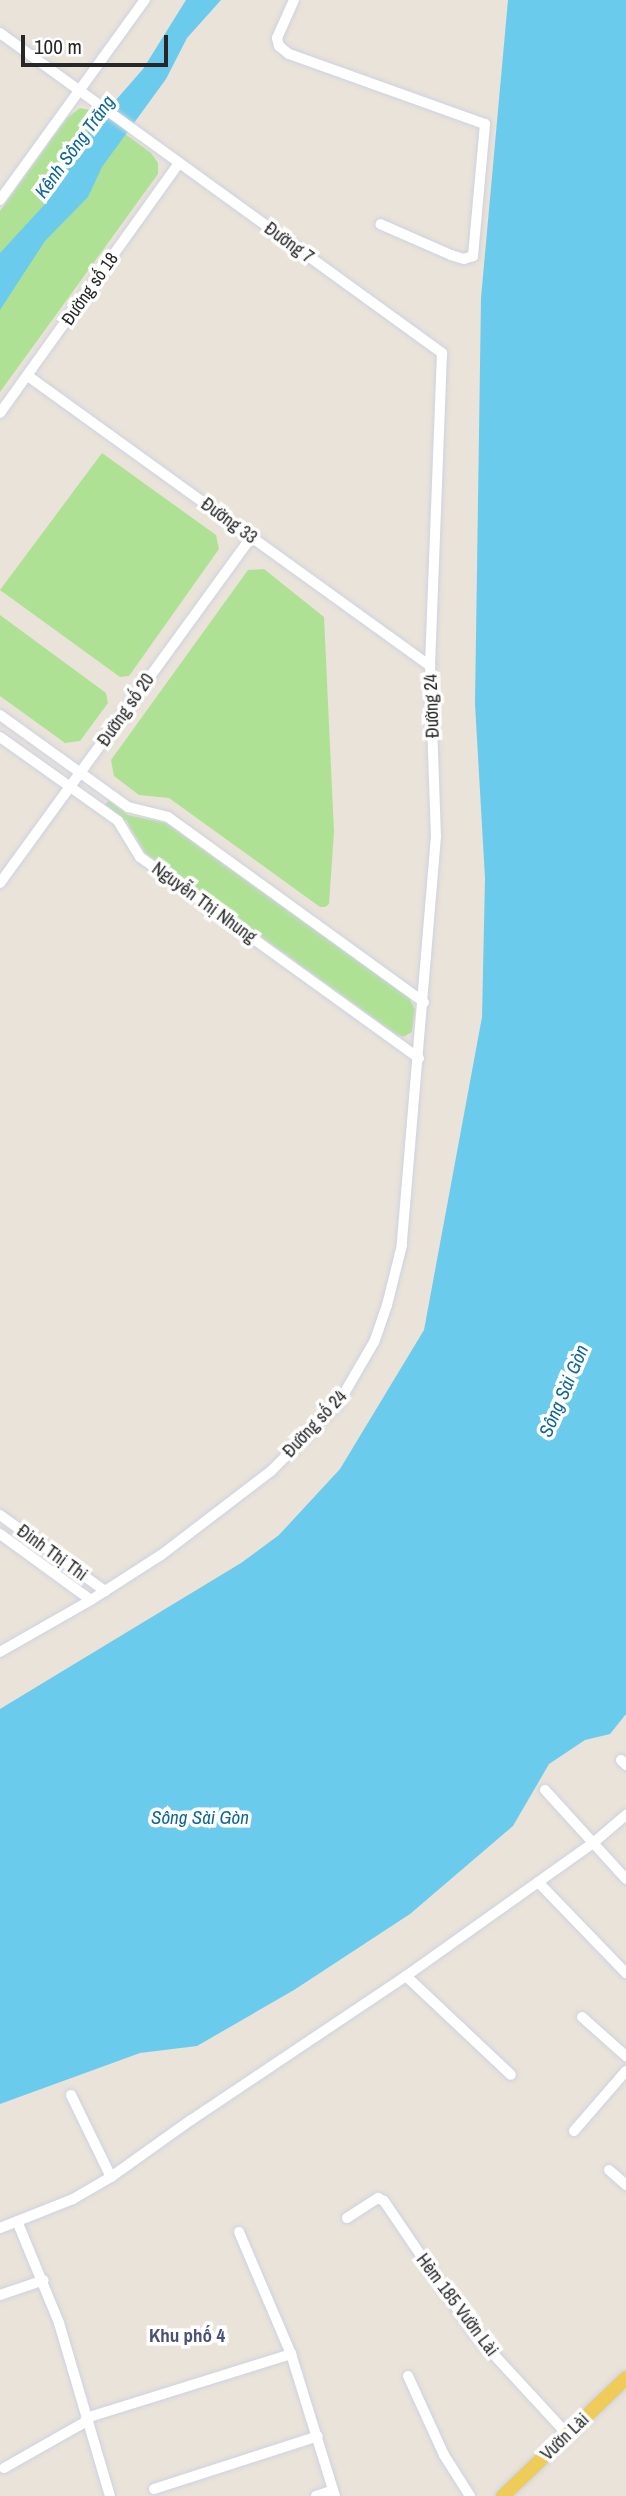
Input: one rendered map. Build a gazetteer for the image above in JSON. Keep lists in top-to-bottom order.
{
  "streets": {
    "main road": ["Vườn Lài"],
    "street": [
      "Đường 7",
      "Đường số 18",
      "Đường 33",
      "Đường 24",
      "Đường số 20",
      "Nguyễn Thị Nhung",
      "Đường số 24",
      "Đinh Thị Thi",
      "Hẻm 185 Vườn Lài"
    ]
  },
  "crossings": [
    ["Đường 7", "Đường số 18"],
    ["Đường 7", "Đường 24"],
    ["Đường số 18", "Đường 33"],
    ["Đường 33", "Đường 24"],
    ["Đường 33", "Đường số 20"],
    ["Đường 24", "Nguyễn Thị Nhung"],
    ["Đường 24", "Đường số 24"],
    ["Đường số 20", "Nguyễn Thị Nhung"],
    ["Nguyễn Thị Nhung", "Đường số 24"],
    ["Đường số 24", "Đinh Thị Thi"],
    ["Hẻm 185 Vườn Lài", "Vườn Lài"]
  ],
  "districts": ["Khu phố 4"],
  "water": ["Kênh Sông Trăng", "Sông Sài Gòn"],
  "scale_bar": "100 m"
}
